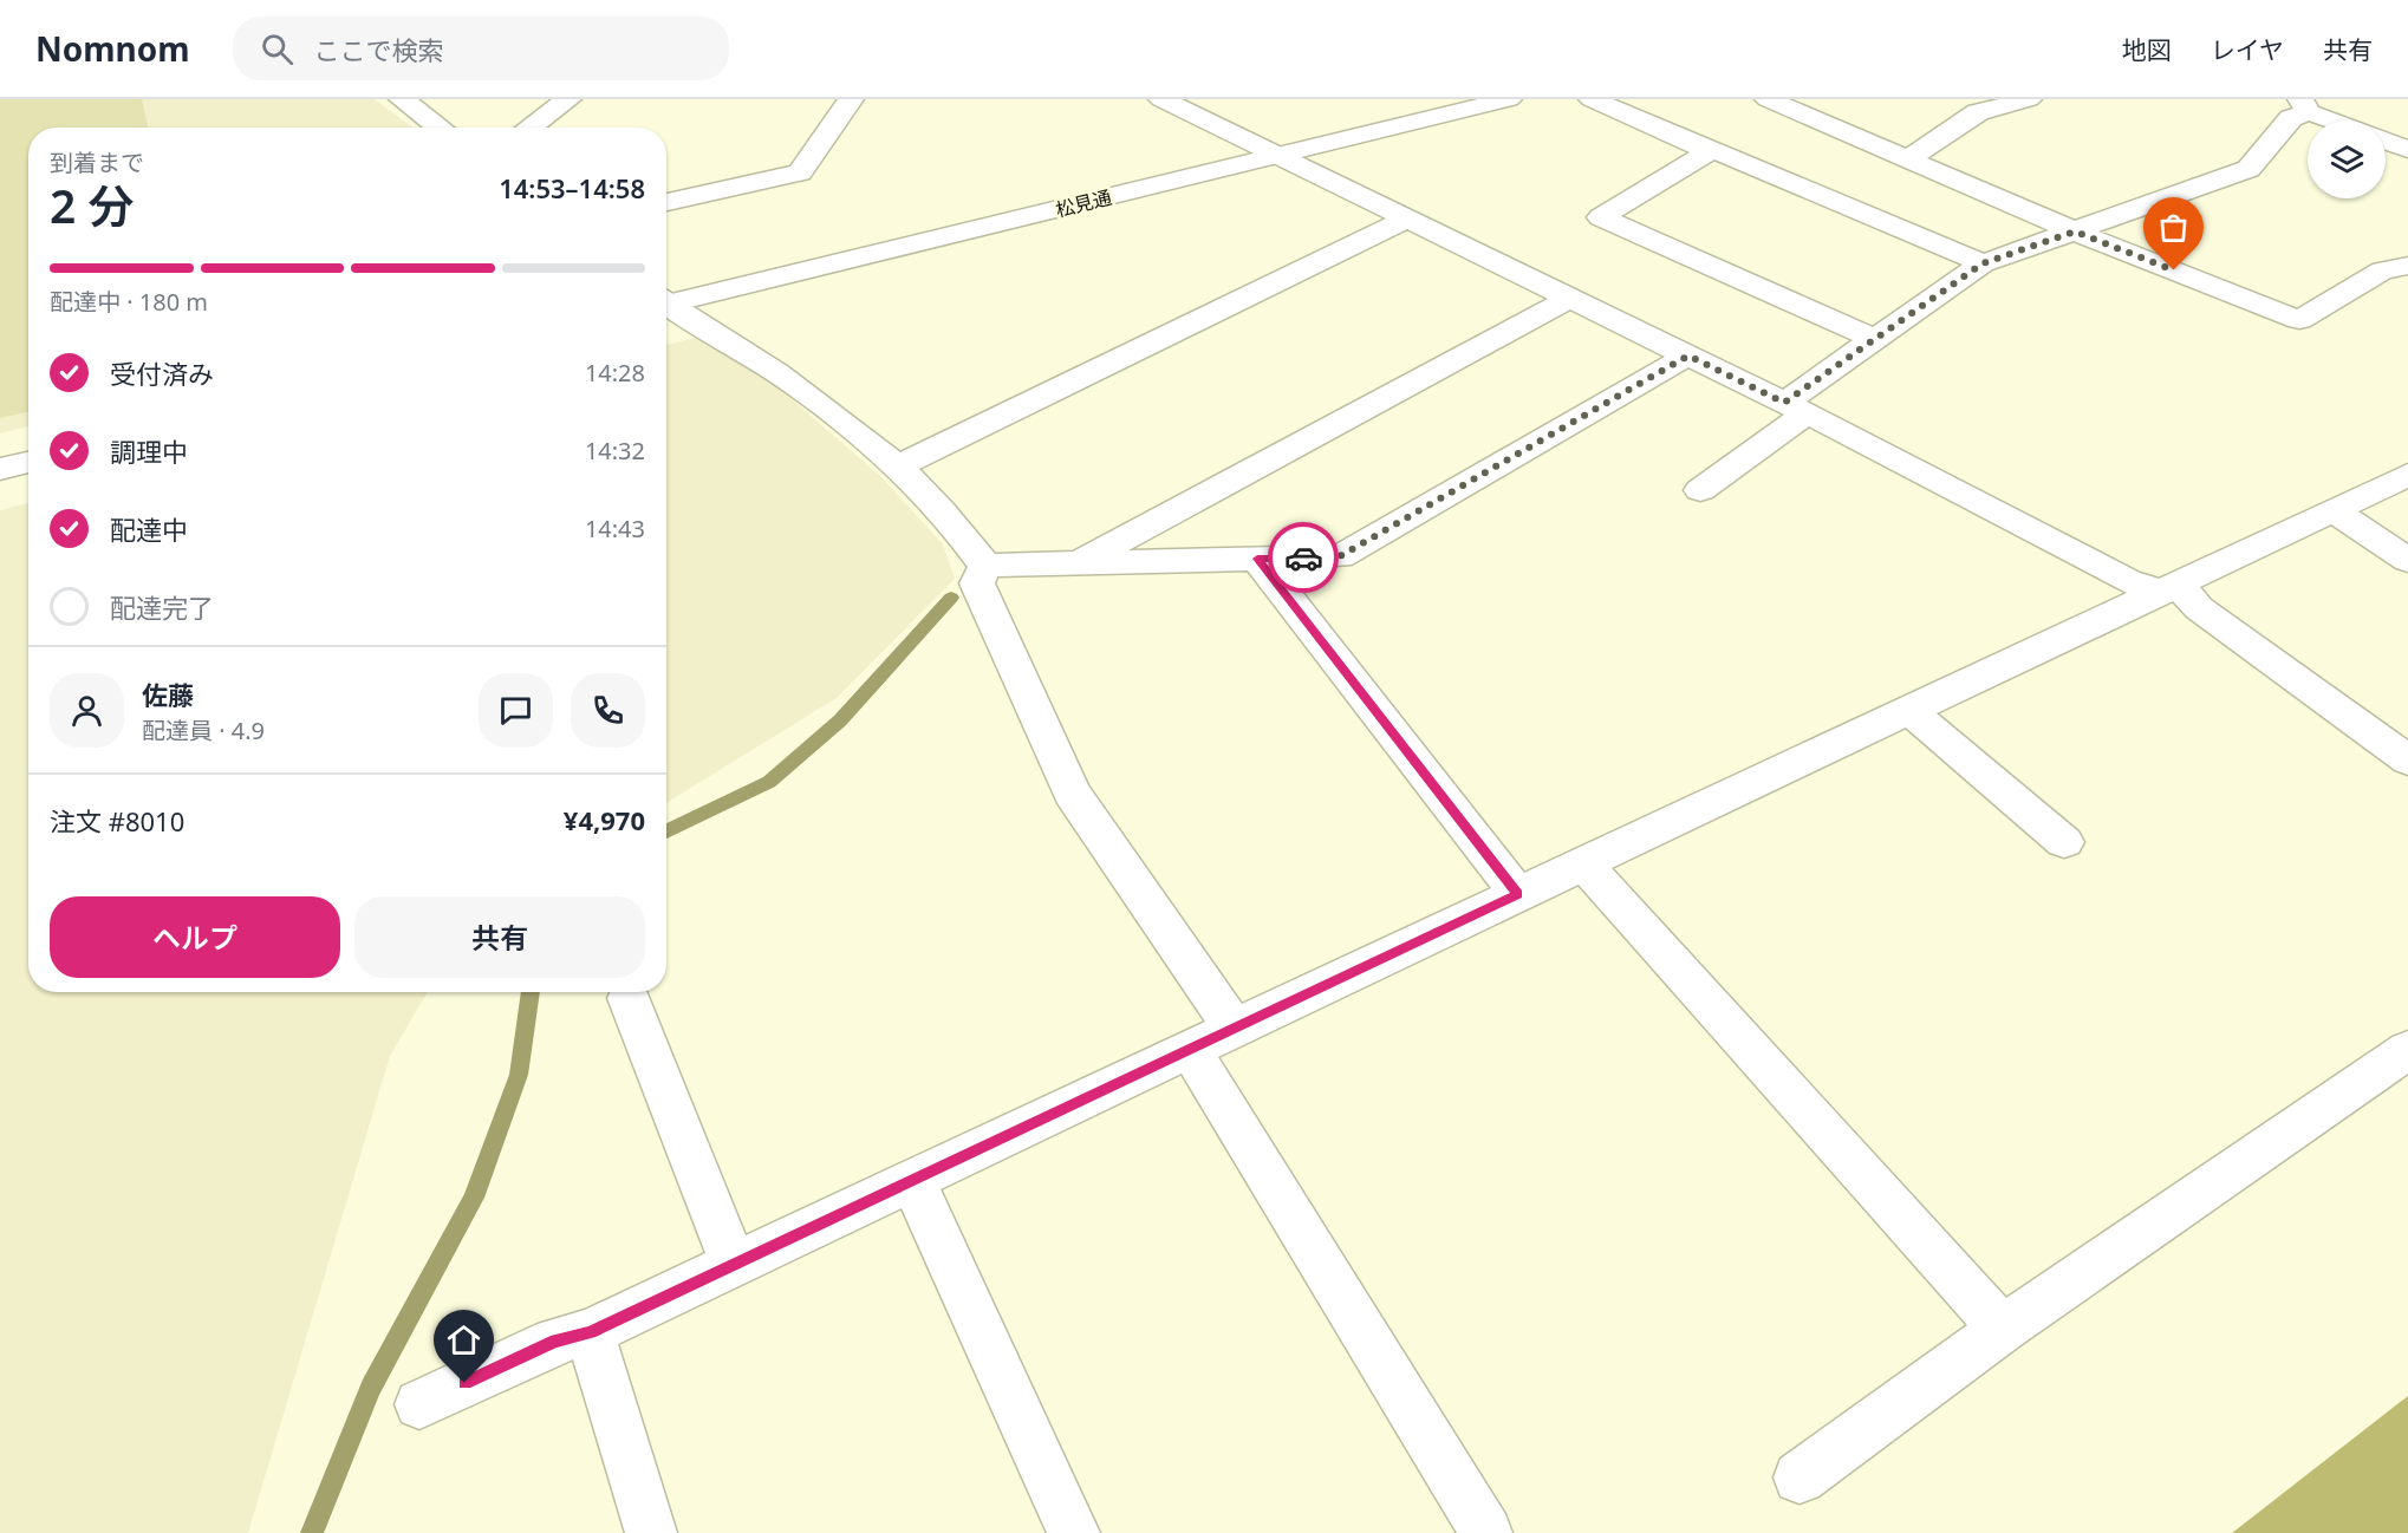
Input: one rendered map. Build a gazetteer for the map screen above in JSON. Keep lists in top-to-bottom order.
{
  "streets": {
    "street": ["松見通"]
  },
  "page": {
    "header": "Nomnom",
    "search": "ここで検索",
    "nav": ["地図", "レイヤ", "共有"],
    "heading": ["2 分", "到着まで", "14:53–14:58"],
    "panel": [
      "佐藤",
      "配達員 · 4.9",
      "注文 #8010",
      "¥4,970"
    ],
    "bar": "配達中 · 180 m",
    "list": [
      ["受付済み", "14:28"],
      ["調理中", "14:32"],
      ["配達中", "14:43"],
      "配達完了"
    ],
    "buttons": ["ヘルプ", "共有"]
  }
}
